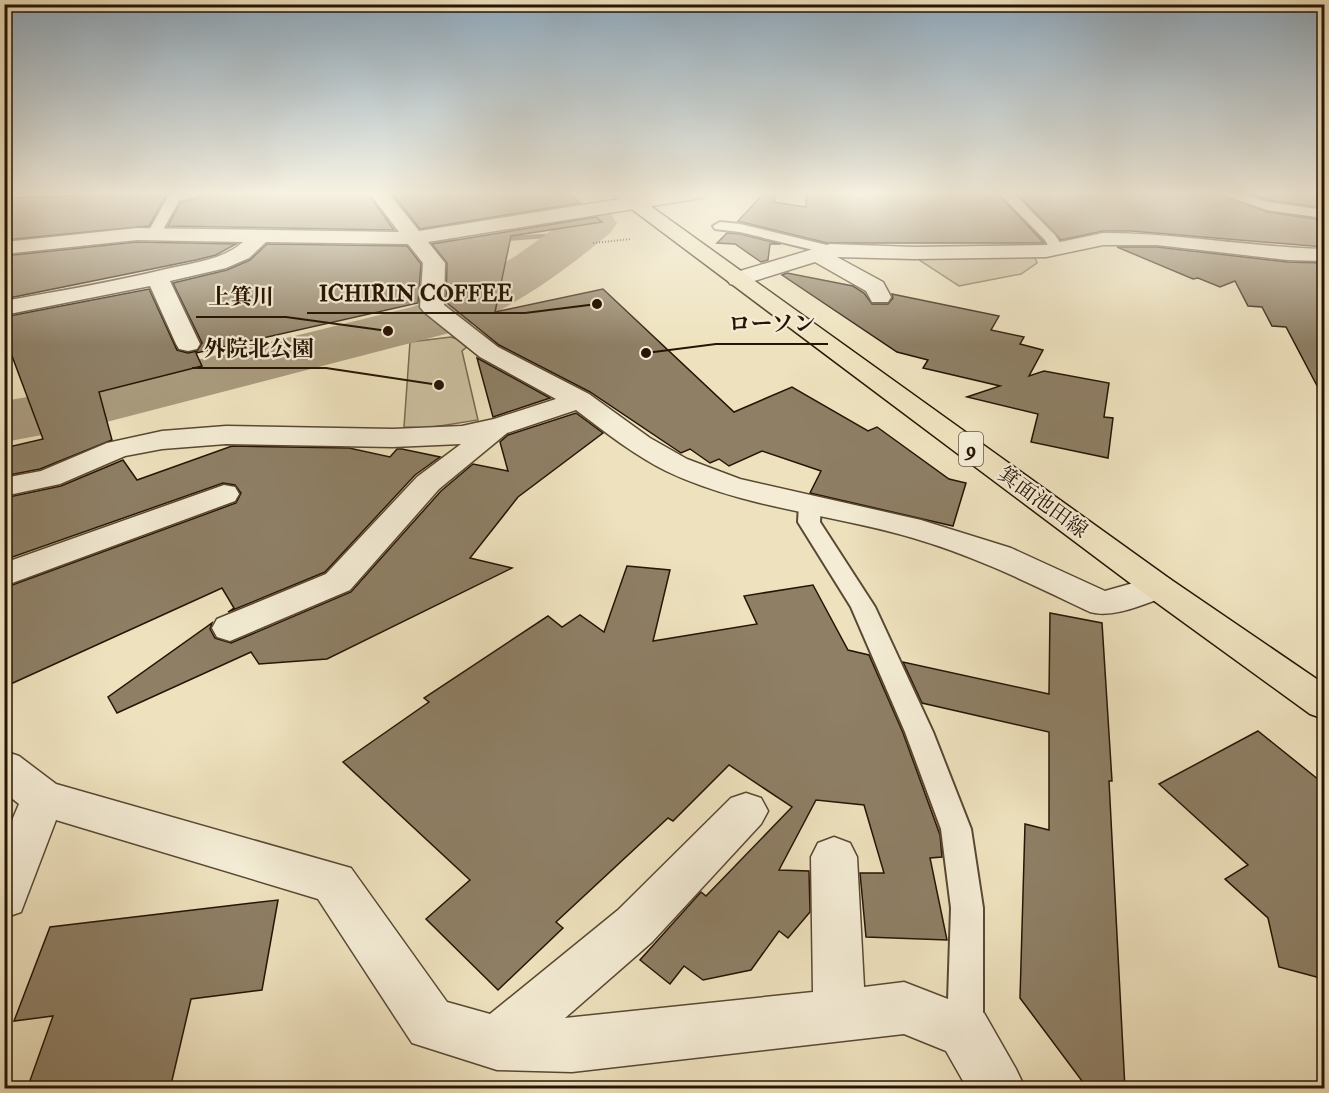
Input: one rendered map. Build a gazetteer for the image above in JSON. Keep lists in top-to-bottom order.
{
  "streets": {
    "main road": ["9", "箕面池田線"]
  },
  "places": [
    "ICHIRIN COFFEE",
    "上箕川",
    "ローソン",
    "外院北公園"
  ]
}
